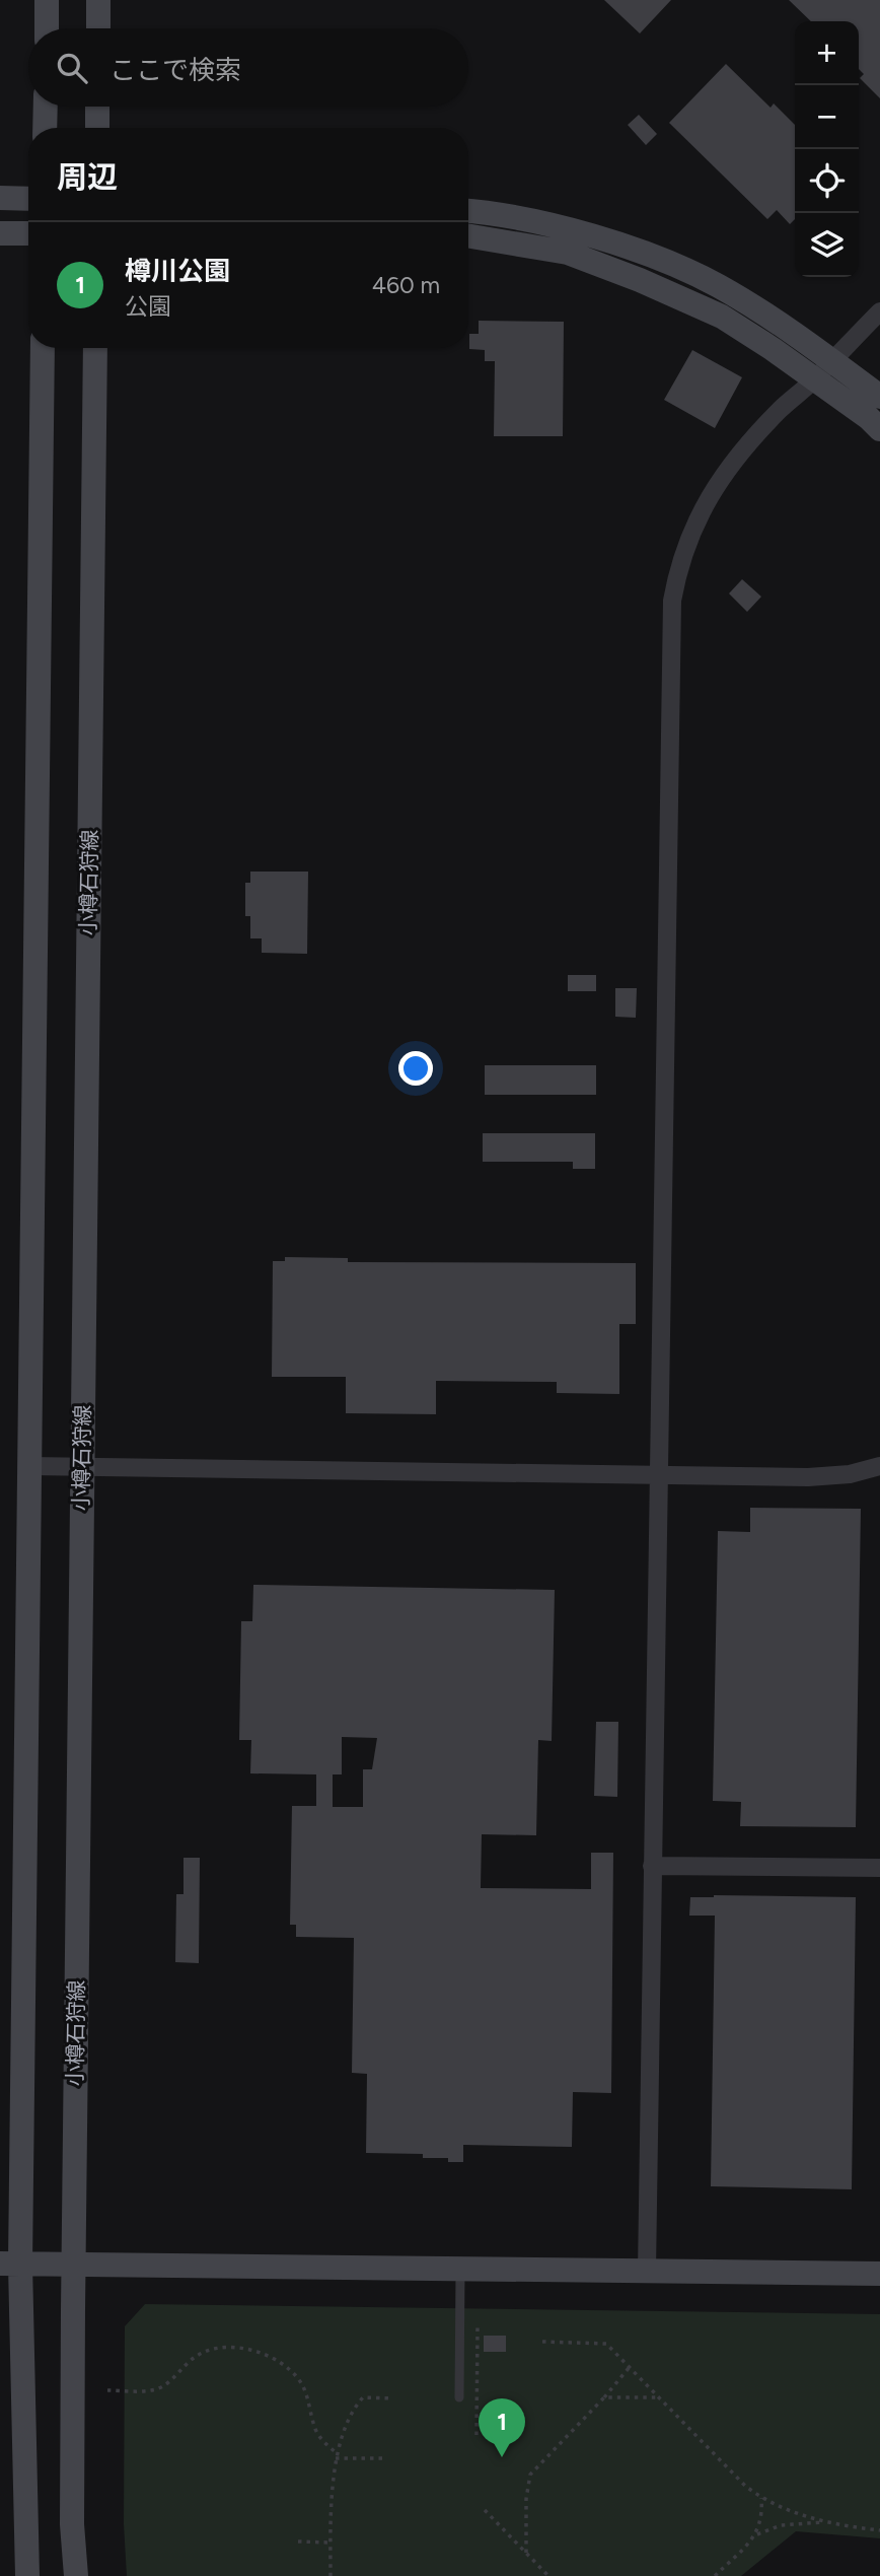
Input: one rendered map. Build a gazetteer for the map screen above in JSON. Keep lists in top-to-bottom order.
{
  "streets": {
    "main road": ["小樽石狩線"]
  },
  "page": {
    "map_buttons": ["+", "−"],
    "search": "ここで検索",
    "heading": "周辺",
    "list": [
      {
        "mark": "1",
        "name": "樽川公園",
        "note": "公園",
        "value": "460 m"
      }
    ],
    "pins": "1"
  }
}
